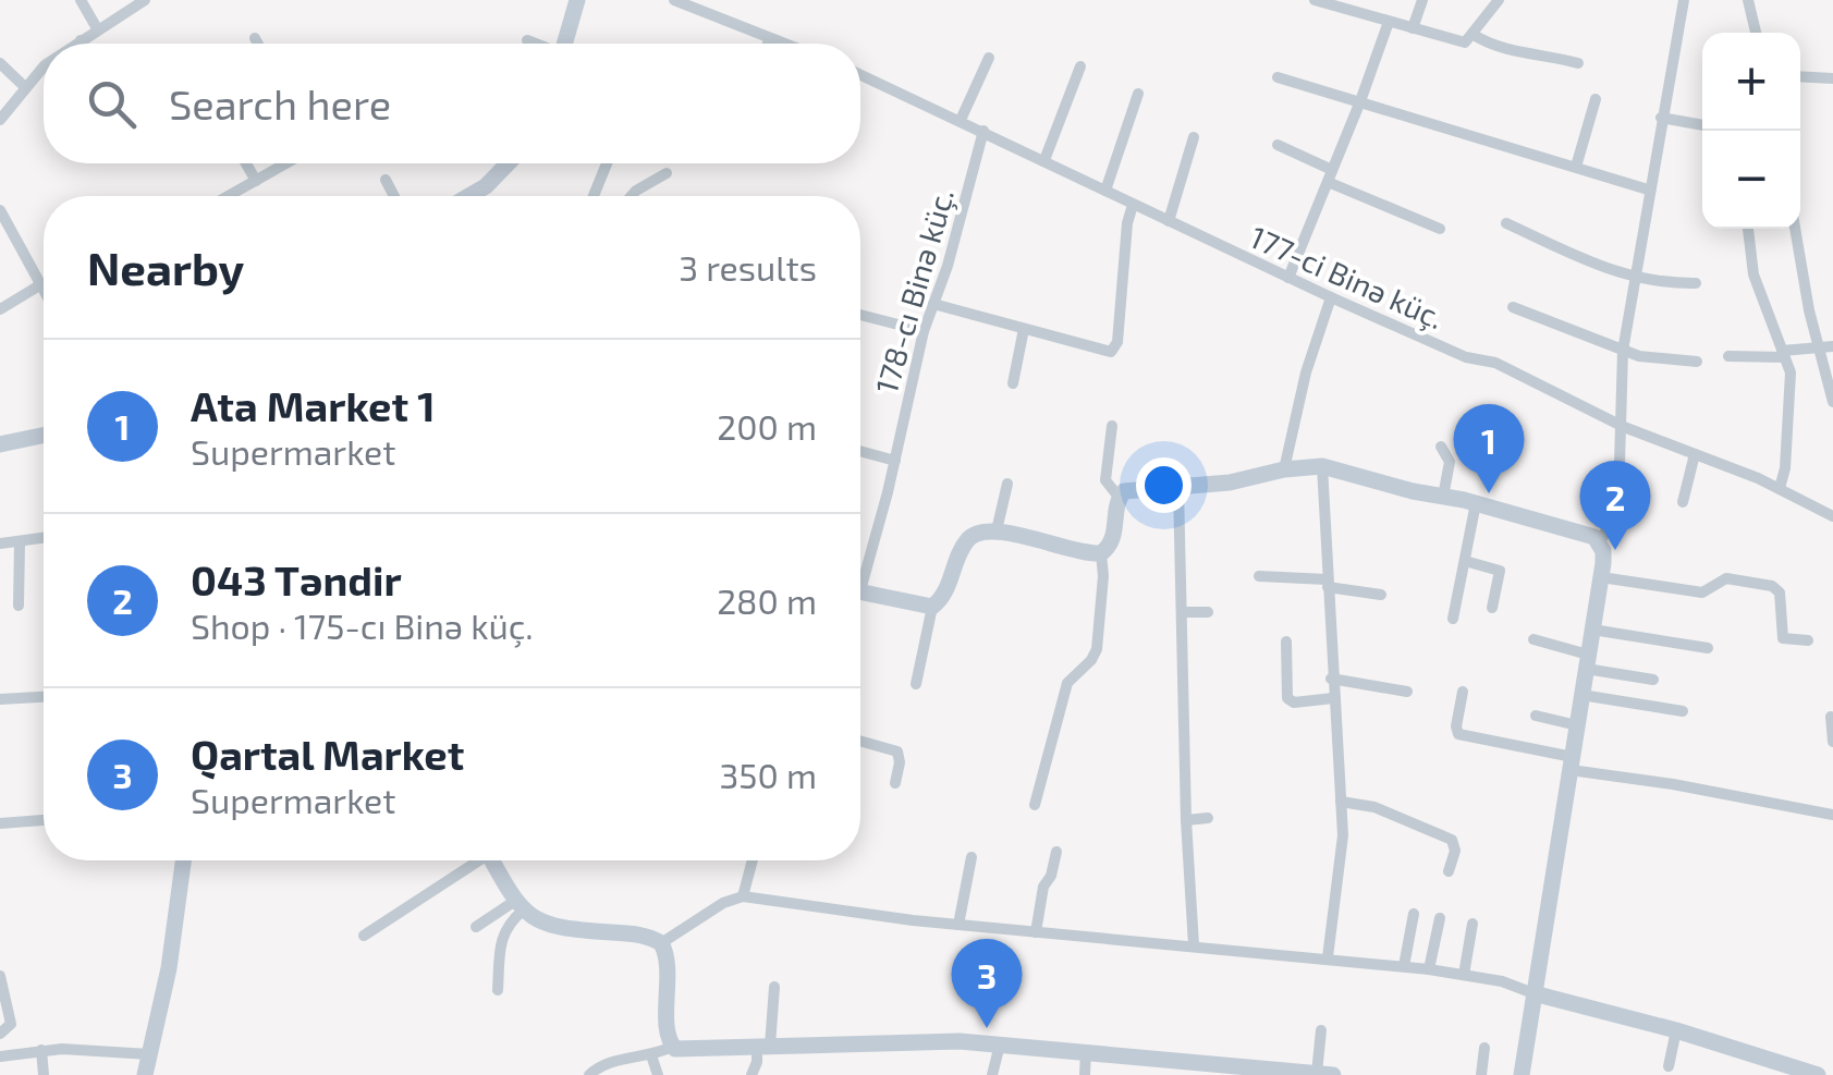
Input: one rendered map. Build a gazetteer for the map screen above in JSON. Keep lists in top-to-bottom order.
{
  "streets": {
    "street": ["177-ci Binə küç.", "178-cı Binə küç."]
  },
  "crossings": [
    ["177-ci Binə küç.", "178-cı Binə küç."]
  ],
  "page": {
    "map_buttons": ["+", "−"],
    "search": "Search here",
    "heading": ["Nearby", "3 results"],
    "list": [
      {
        "mark": "1",
        "name": "Ata Market 1",
        "note": "Supermarket",
        "value": "200 m"
      },
      {
        "mark": "2",
        "name": "043 Təndir",
        "note": "Shop · 175-cı Binə küç.",
        "value": "280 m"
      },
      {
        "mark": "3",
        "name": "Qartal Market",
        "note": "Supermarket",
        "value": "350 m"
      }
    ],
    "pins": ["1", "2", "3"]
  }
}
